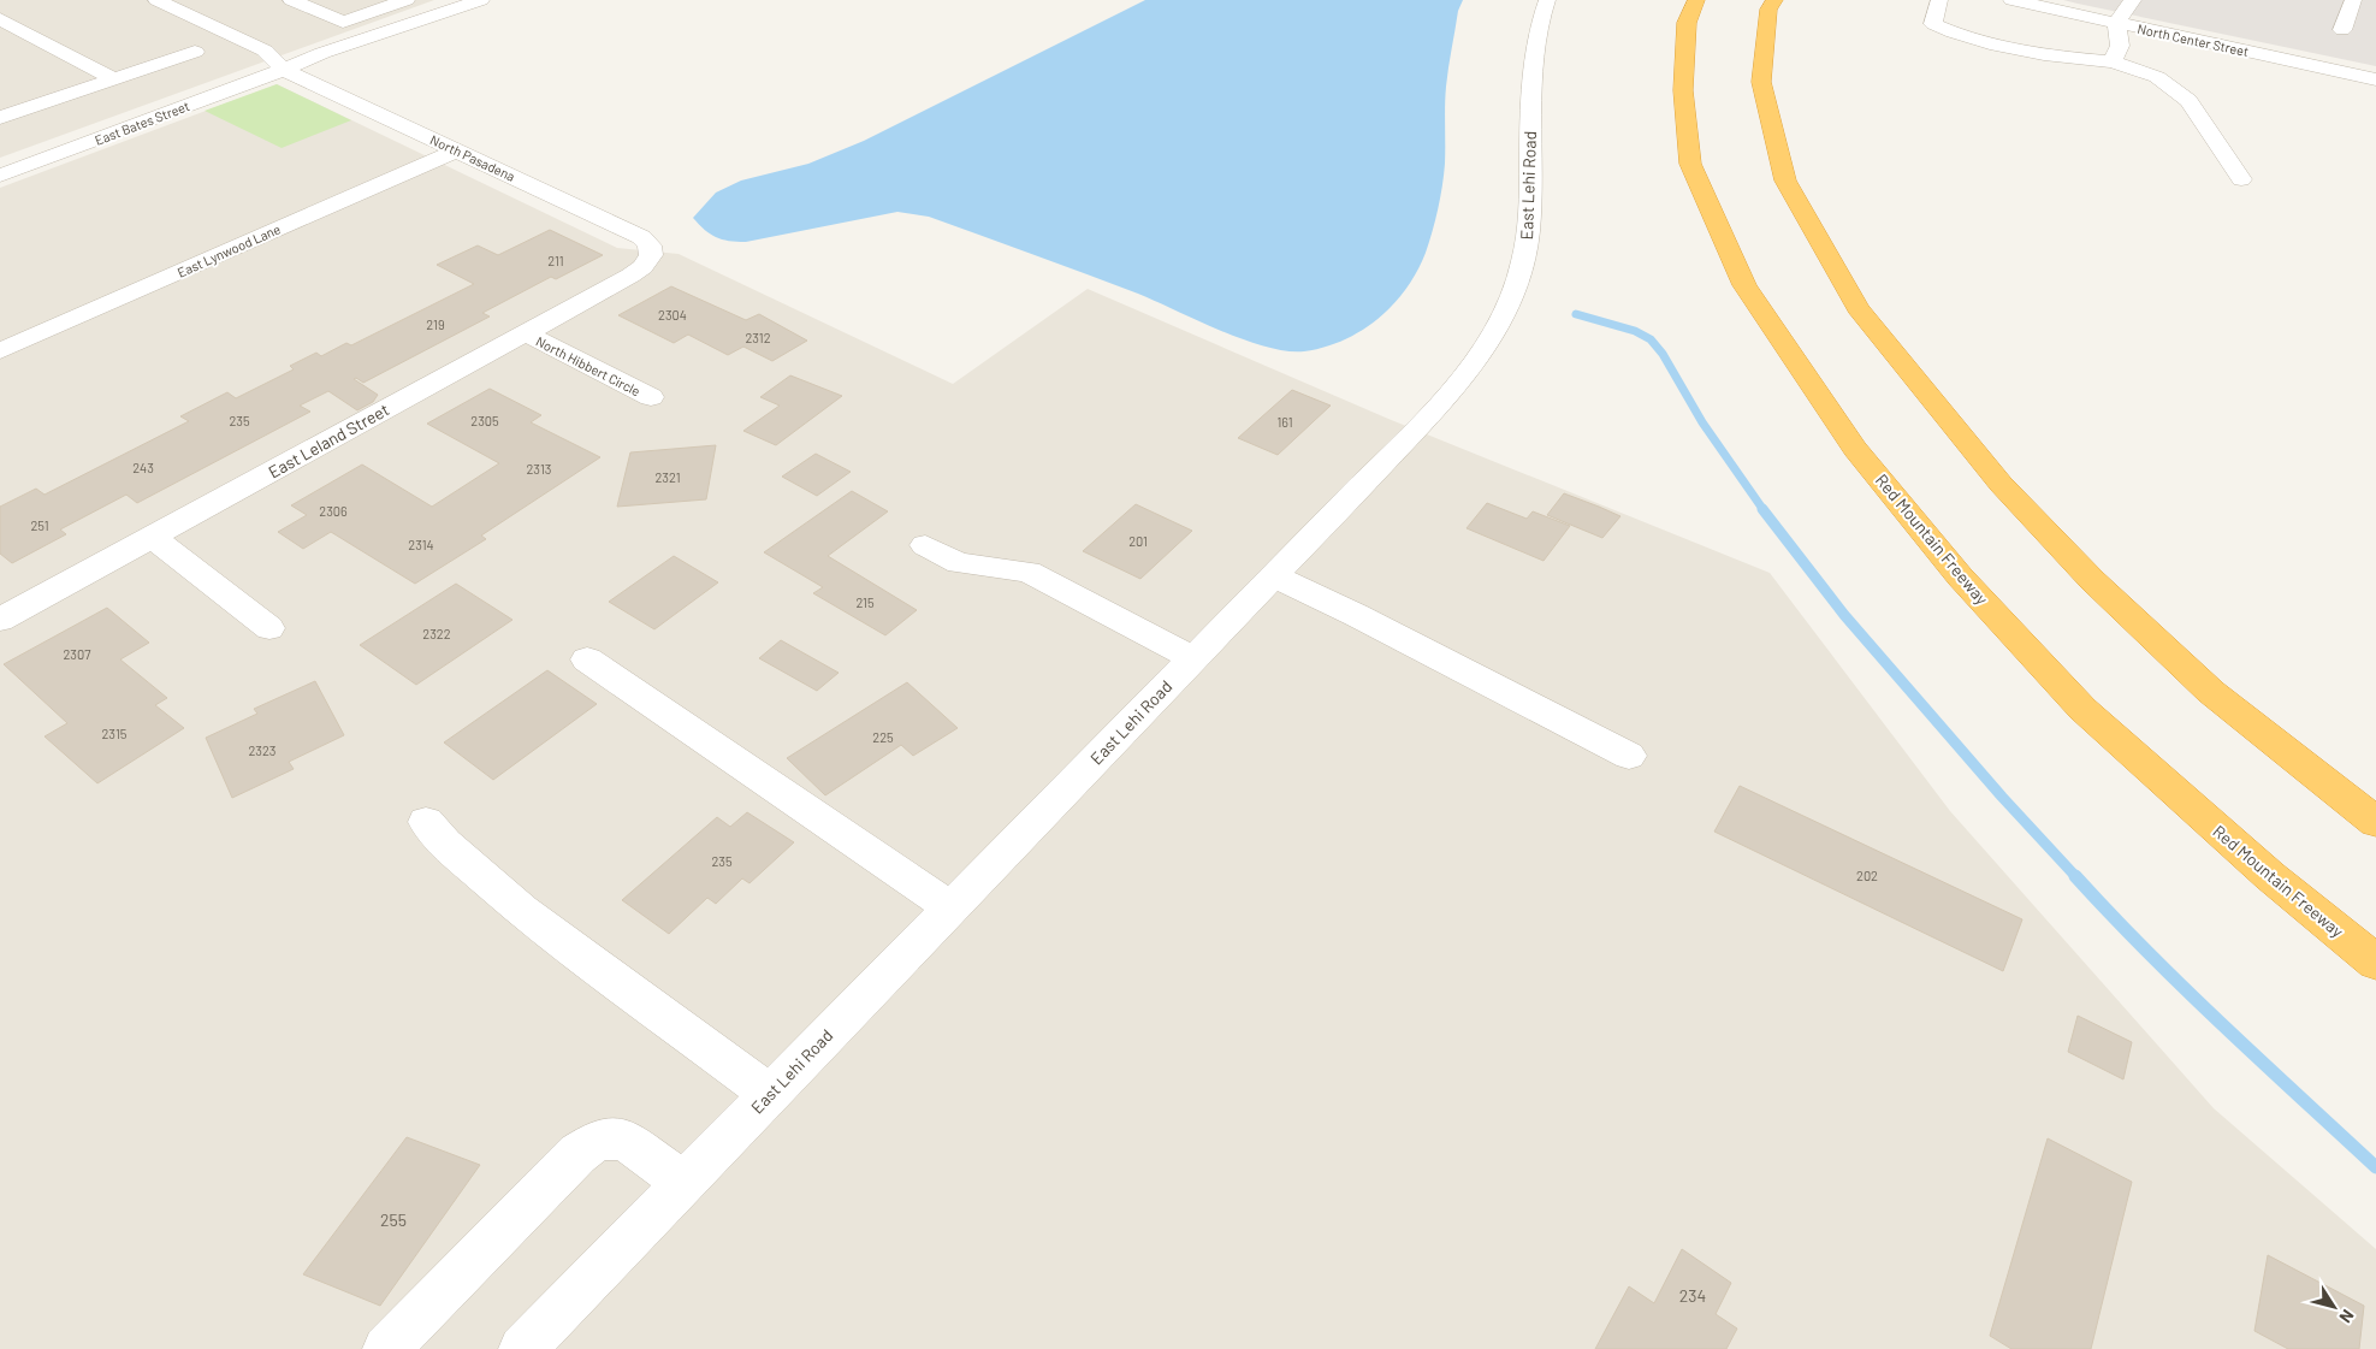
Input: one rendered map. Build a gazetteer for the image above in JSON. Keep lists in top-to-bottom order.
{
  "streets": {
    "highway": ["Red Mountain Freeway"],
    "street": [
      "North Center Street",
      "East Bates Street",
      "North Pasadena",
      "East Lehi Road",
      "East Lynwood Lane",
      "North Hibbert Circle",
      "East Leland Street"
    ]
  },
  "crossings": [
    ["East Bates Street", "North Pasadena"],
    ["North Pasadena", "East Lynwood Lane"],
    ["North Pasadena", "East Leland Street"],
    ["North Hibbert Circle", "East Leland Street"]
  ],
  "house_numbers": [
    "211",
    "2304",
    "219",
    "2312",
    "235",
    "2305",
    "161",
    "243",
    "2313",
    "2321",
    "2306",
    "251",
    "201",
    "2314",
    "215",
    "2322",
    "2307",
    "2315",
    "225",
    "2323",
    "235",
    "202",
    "255",
    "234"
  ],
  "north": "bottom right"
}
